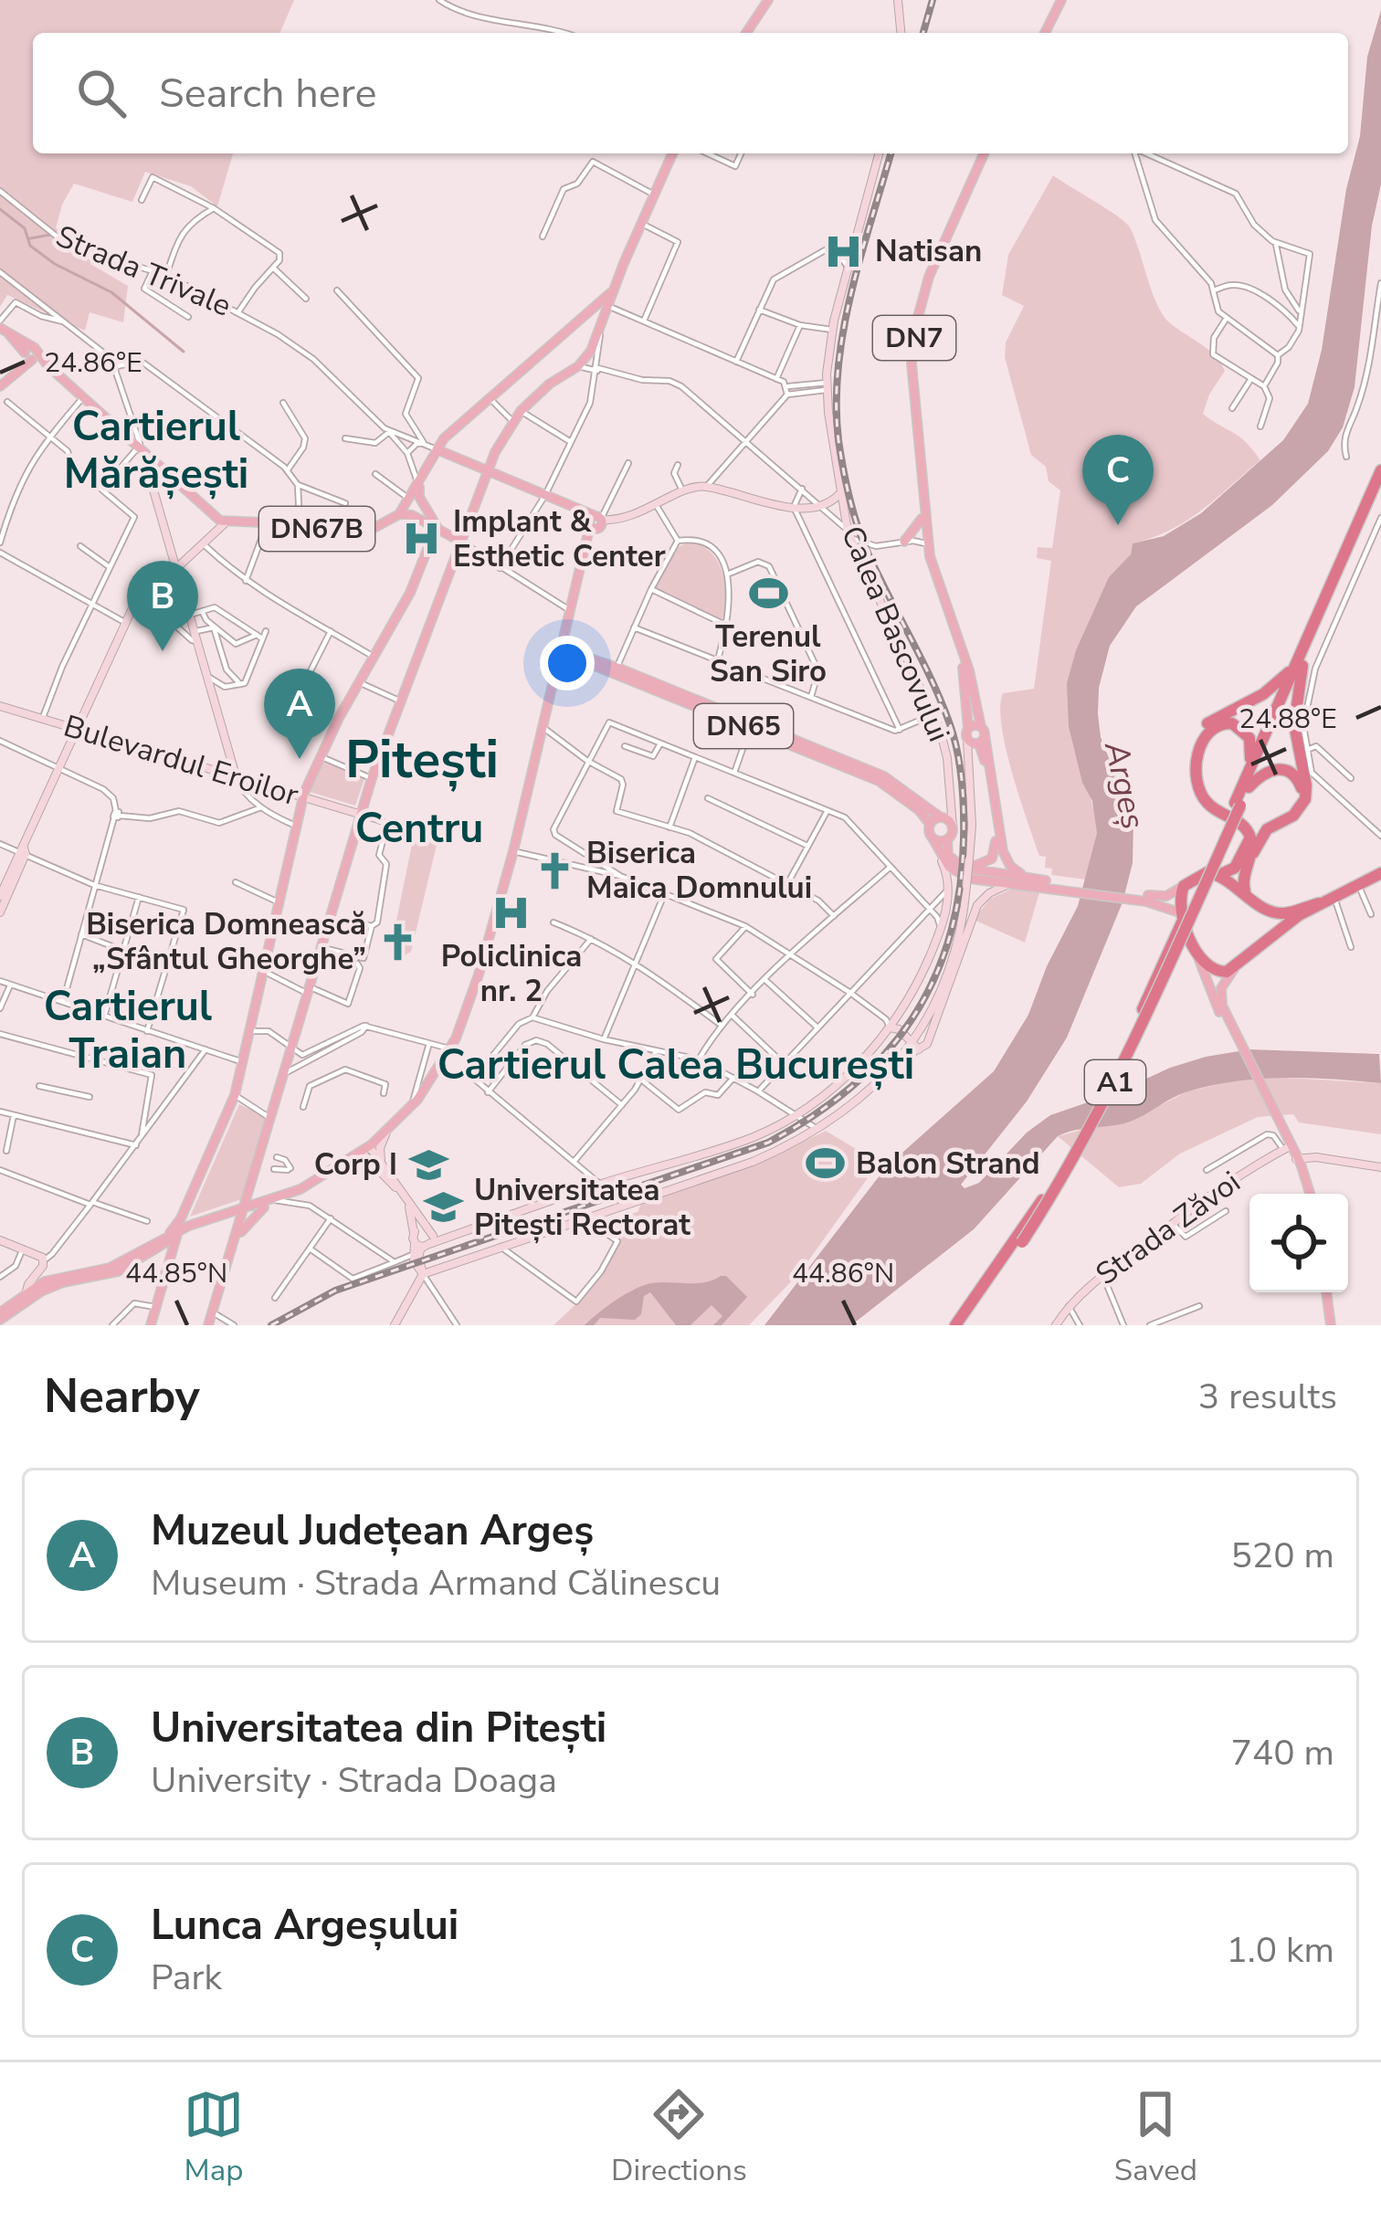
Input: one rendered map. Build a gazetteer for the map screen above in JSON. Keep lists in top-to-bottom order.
{
  "streets": {
    "highway": ["A1"],
    "main road": [
      "DN7",
      "DN67B",
      "Calea Bascovului",
      "DN65",
      "Bulevardul Eroilor",
      "Strada Zăvoi"
    ],
    "street": ["Strada Trivale"]
  },
  "crossings": [
    ["Calea Bascovului", "DN65"]
  ],
  "districts": [
    "Cartierul Mărășești",
    "Pitești",
    "Centru",
    "Cartierul Traian",
    "Cartierul Calea București"
  ],
  "water": ["Argeș"],
  "places": {
    "hospital": ["Natisan", "Implant & Esthetic Center", "Policlinica nr. 2"],
    "sports": ["Terenul San Siro", "Balon Strand"],
    "church": ["Biserica Maica Domnului", "Biserica Domnească „Sfântul Gheorghe”"],
    "school or university": ["Corp I", "Universitatea Pitești Rectorat"]
  },
  "page": {
    "search": "Search here",
    "pins": ["C", "B", "A"],
    "heading": ["Nearby", "3 results"],
    "list": [
      {
        "mark": "A",
        "name": "Muzeul Județean Argeș",
        "note": "Museum · Strada Armand Călinescu",
        "value": "520 m"
      },
      {
        "mark": "B",
        "name": "Universitatea din Pitești",
        "note": "University · Strada Doaga",
        "value": "740 m"
      },
      {
        "mark": "C",
        "name": "Lunca Argeșului",
        "note": "Park",
        "value": "1.0 km"
      }
    ],
    "nav": ["Map", "Directions", "Saved"]
  },
  "coordinates": [
    "24.86°E",
    "24.88°E",
    "44.85°N",
    "44.86°N"
  ]
}
